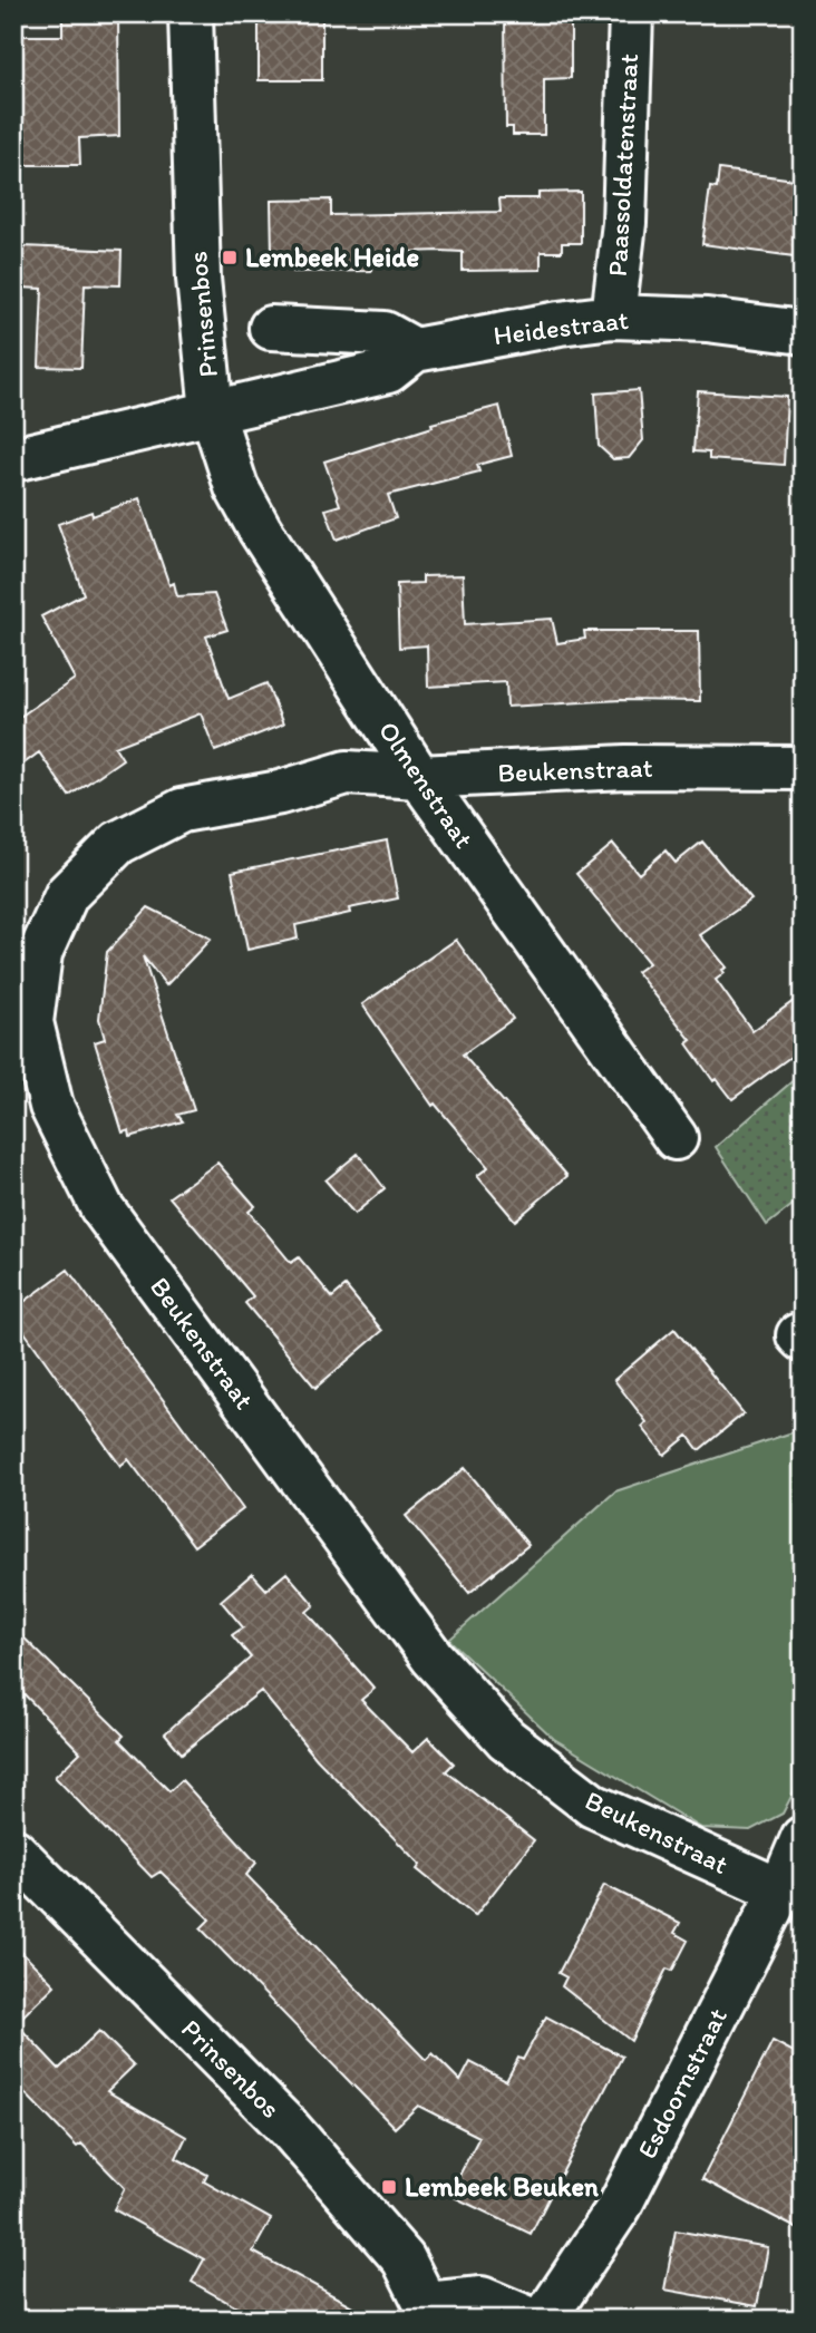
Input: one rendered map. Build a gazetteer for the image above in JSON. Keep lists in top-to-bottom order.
{
  "streets": {
    "street": [
      "Paassoldatenstraat",
      "Prinsenbos",
      "Heidestraat",
      "Beukenstraat",
      "Olmenstraat",
      "Esdoornstraat"
    ]
  },
  "crossings": [
    ["Paassoldatenstraat", "Heidestraat"],
    ["Prinsenbos", "Heidestraat"],
    ["Prinsenbos", "Olmenstraat"],
    ["Heidestraat", "Olmenstraat"],
    ["Beukenstraat", "Olmenstraat"],
    ["Beukenstraat", "Esdoornstraat"]
  ],
  "places": {
    "transit": ["Lembeek Heide", "Lembeek Beuken"]
  }
}
